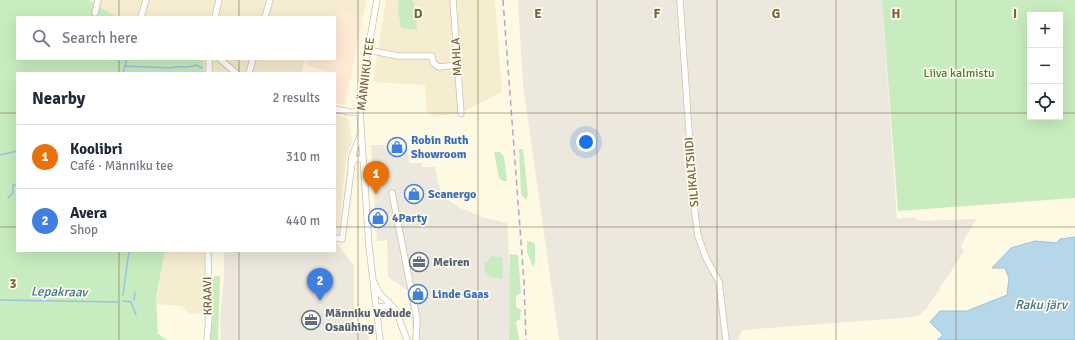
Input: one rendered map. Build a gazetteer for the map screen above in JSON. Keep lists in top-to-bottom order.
{
  "streets": {
    "street": [
      "MAHLA",
      "MÄNNIKU TEE",
      "SILIKALTSIIDI",
      "KRAAVI"
    ]
  },
  "water": ["Lepakraav", "Raku järv"],
  "parks": ["Liiva kalmistu"],
  "places": {
    "shop": [
      "Robin Ruth Showroom",
      "Scanergo",
      "4Party",
      "Linde Gaas"
    ],
    "office": ["Meiren", "Männiku Vedude Osaühing"]
  },
  "page": {
    "map_buttons": ["+", "−"],
    "search": "Search here",
    "heading": ["Nearby", "2 results"],
    "list": [
      {
        "mark": "1",
        "name": "Koolibri",
        "note": "Café · Männiku tee",
        "value": "310 m"
      },
      {
        "mark": "2",
        "name": "Avera",
        "note": "Shop",
        "value": "440 m"
      }
    ],
    "pins": ["1", "2"]
  },
  "grid": {
    "columns": [
      "D",
      "E",
      "F",
      "G",
      "H",
      "I"
    ],
    "rows": ["3"]
  }
}
